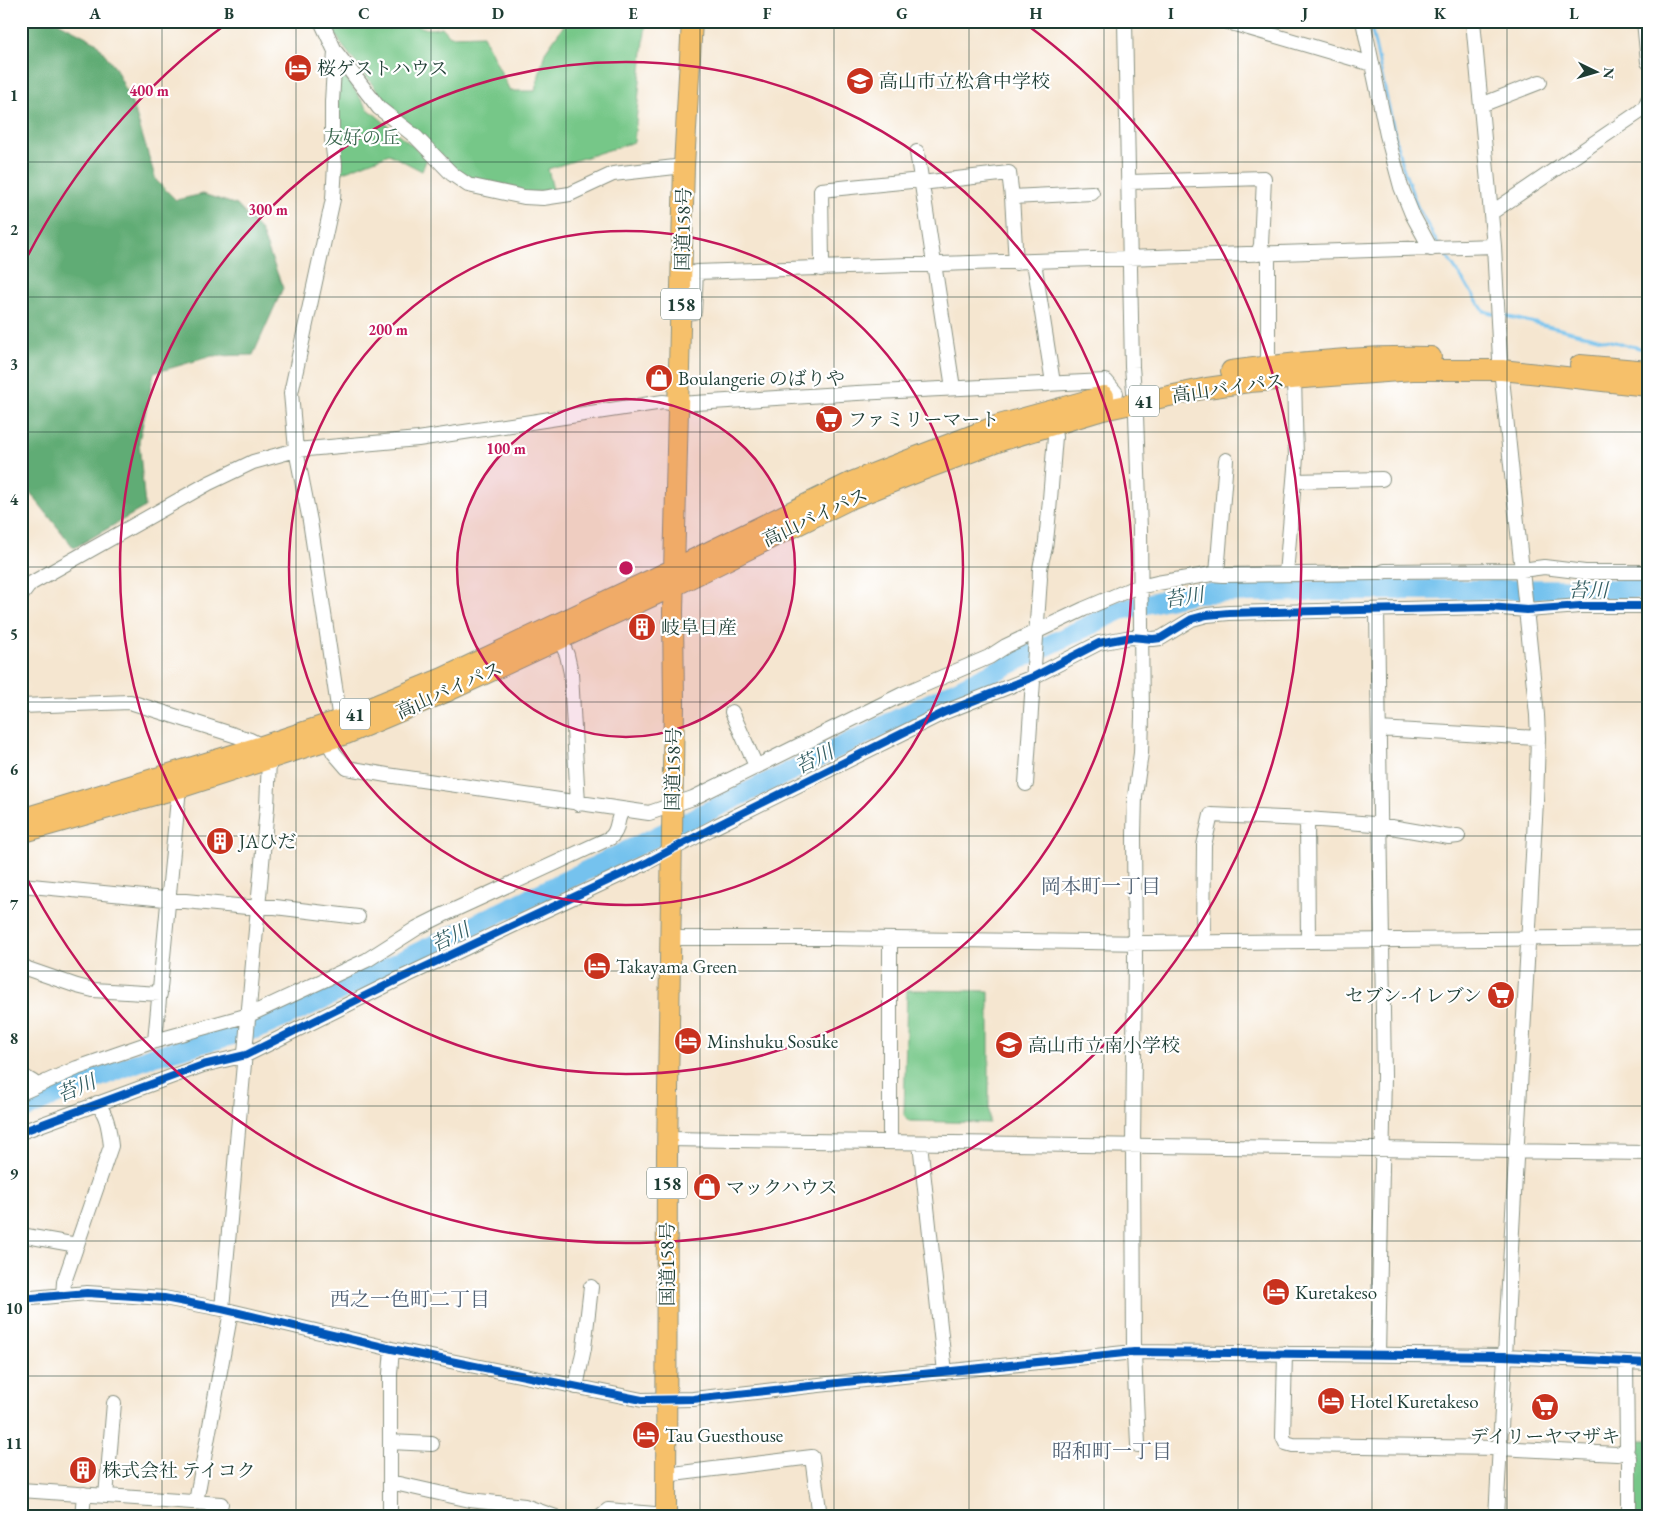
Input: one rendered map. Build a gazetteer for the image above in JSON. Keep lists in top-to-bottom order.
{
  "streets": {
    "highway": [
      "国道158号",
      "158",
      "高山バイパス",
      "41"
    ]
  },
  "crossings": [
    ["国道158号", "高山バイパス"]
  ],
  "districts": ["岡本町一丁目", "西之一色町二丁目", "昭和町一丁目"],
  "water": ["苔川"],
  "parks": ["友好の丘"],
  "places": {
    "hotel": [
      "桜ゲストハウス",
      "Takayama Green",
      "Minshuku Sosuke",
      "Kuretakeso",
      "Hotel Kuretakeso",
      "Tau Guesthouse"
    ],
    "school or university": ["高山市立松倉中学校", "高山市立南小学校"],
    "shop": ["Boulangerie のばりや", "マックハウス"],
    "supermarket": ["ファミリーマート", "セブン-イレブン", "デイリーヤマザキ"],
    "building": ["岐阜日産", "JAひだ", "株式会社 テイコク"]
  },
  "north": "right",
  "grid": {
    "columns": [
      "A",
      "B",
      "C",
      "D",
      "E",
      "F",
      "G",
      "H",
      "I",
      "J",
      "K",
      "L"
    ],
    "rows": [
      "1",
      "2",
      "3",
      "4",
      "5",
      "6",
      "7",
      "8",
      "9",
      "10",
      "11"
    ]
  },
  "rings": [
    "400 m",
    "300 m",
    "200 m",
    "100 m"
  ]
}
